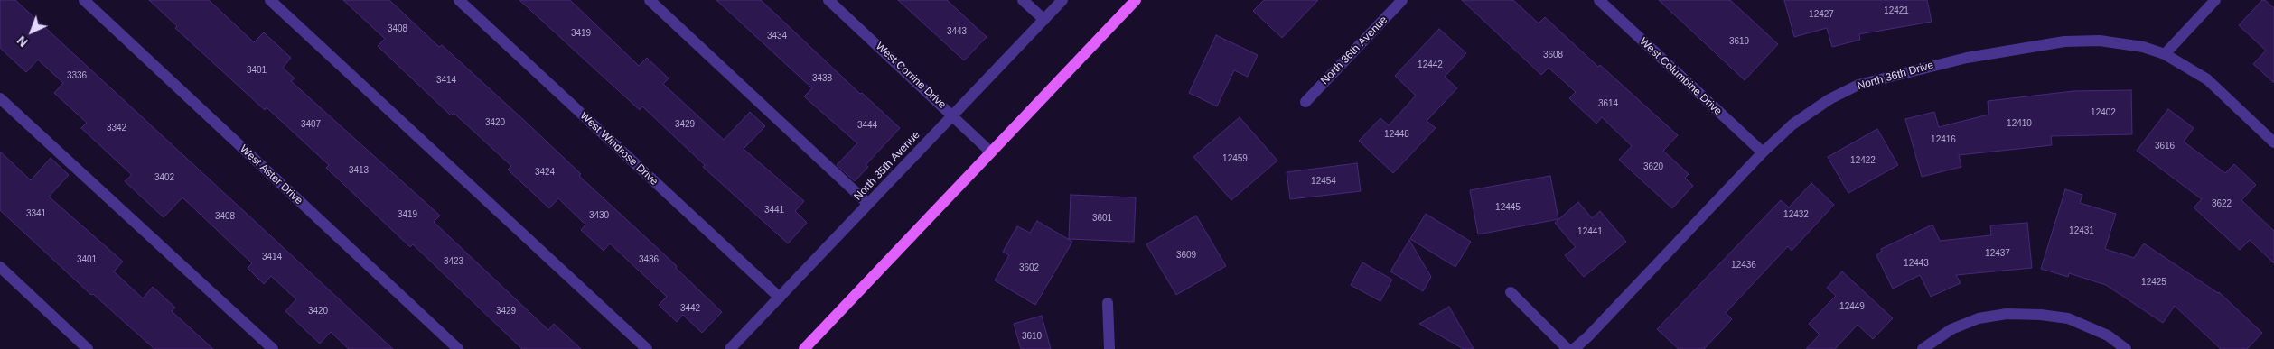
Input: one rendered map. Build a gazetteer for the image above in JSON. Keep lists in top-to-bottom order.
{
  "streets": {
    "street": [
      "North 36th Avenue",
      "West Corrine Drive",
      "North 36th Drive",
      "West Columbine Drive",
      "West Windrose Drive",
      "North 35th Avenue",
      "West Aster Drive"
    ]
  },
  "crossings": [
    ["West Corrine Drive", "North 35th Avenue"],
    ["North 36th Drive", "West Columbine Drive"],
    ["West Windrose Drive", "North 35th Avenue"]
  ],
  "house_numbers": [
    "12421",
    "12427",
    "3408",
    "3443",
    "3419",
    "3434",
    "3619",
    "3608",
    "12442",
    "3401",
    "3336",
    "3438",
    "3414",
    "3614",
    "12402",
    "3420",
    "12410",
    "3407",
    "3429",
    "3444",
    "3342",
    "12448",
    "12416",
    "3616",
    "12459",
    "12422",
    "3620",
    "3413",
    "3424",
    "3402",
    "12454",
    "3622",
    "12445",
    "3441",
    "3341",
    "3419",
    "12432",
    "3430",
    "3408",
    "3601",
    "12431",
    "12441",
    "12437",
    "3609",
    "3414",
    "3401",
    "3436",
    "3423",
    "12443",
    "12436",
    "3602",
    "12425",
    "12449",
    "3442",
    "3420",
    "3429",
    "3610"
  ],
  "north": "bottom left"
}
